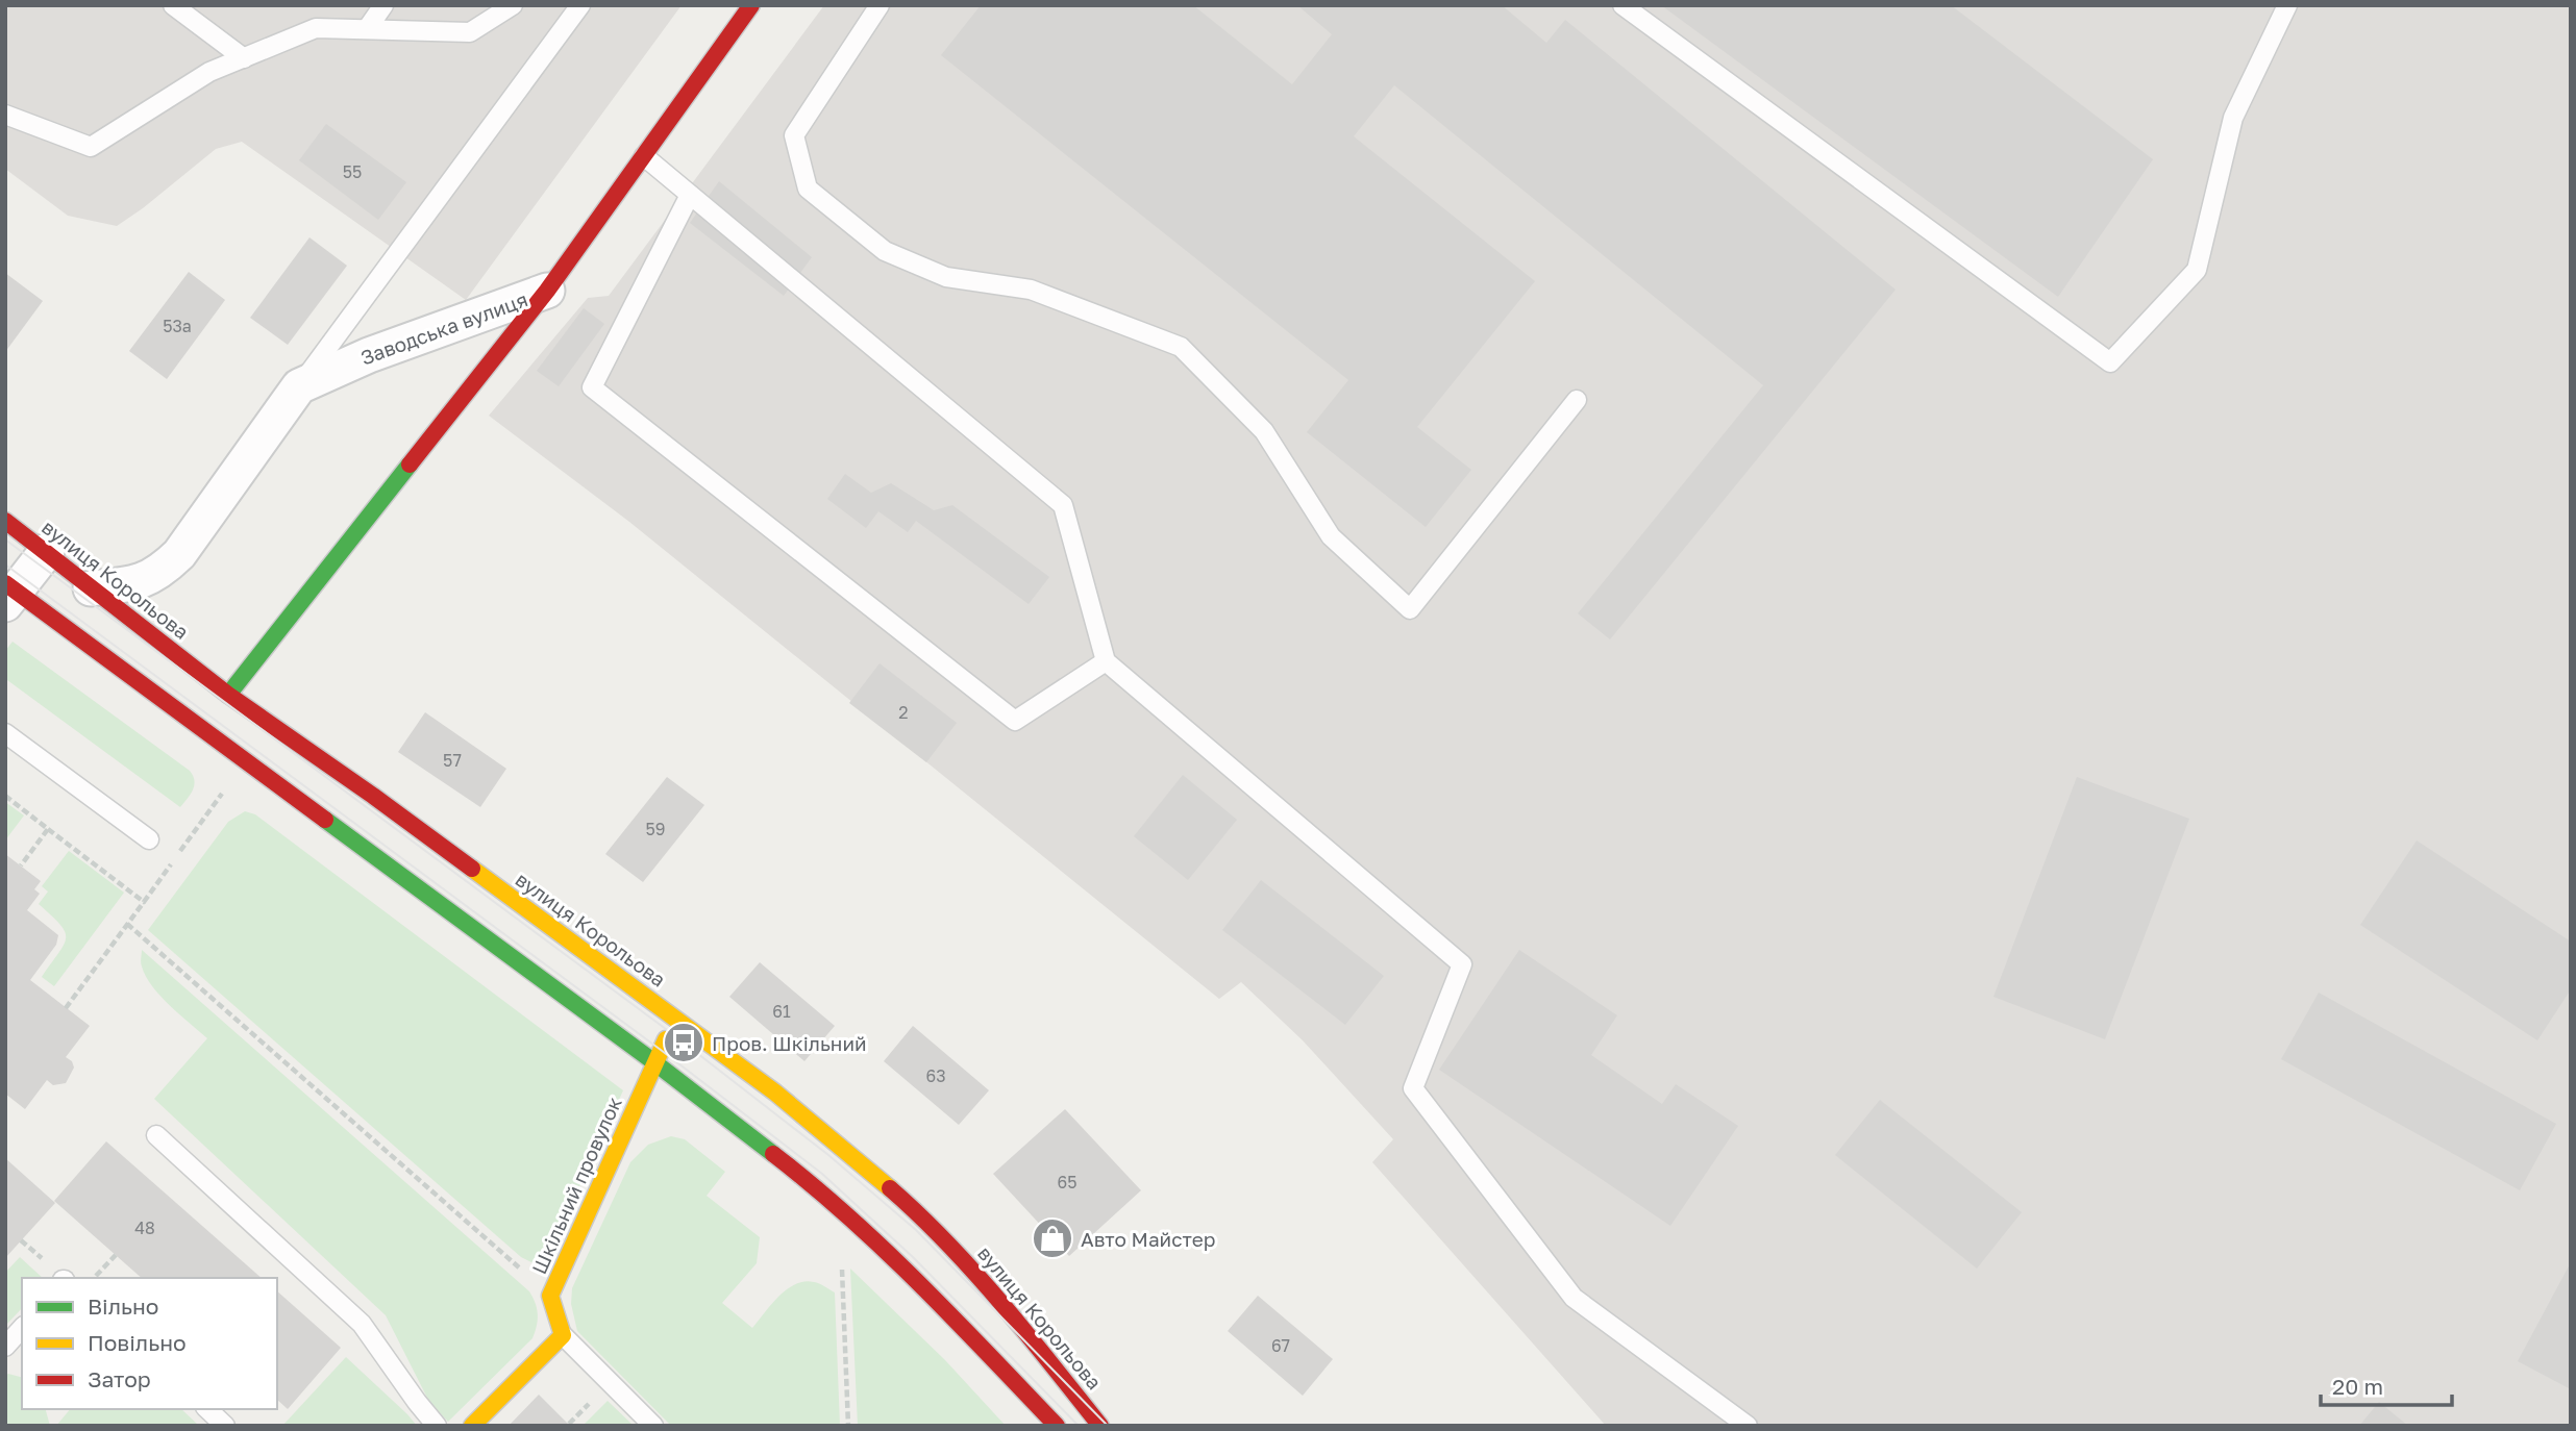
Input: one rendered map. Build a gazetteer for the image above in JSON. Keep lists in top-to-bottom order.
{
  "streets": {
    "main road": ["Заводська вулиця", "вулиця Корольова", "Шкільний провулок"]
  },
  "crossings": [
    ["вулиця Корольова", "Шкільний провулок"]
  ],
  "places": {
    "bus stop": ["Пров. Шкільний"],
    "shop": ["Авто Майстер"]
  },
  "house_numbers": [
    "55",
    "53а",
    "2",
    "57",
    "59",
    "61",
    "63",
    "65",
    "48",
    "67"
  ],
  "legend": ["Вільно", "Повільно", "Затор"],
  "scale_bar": "20 m"
}
